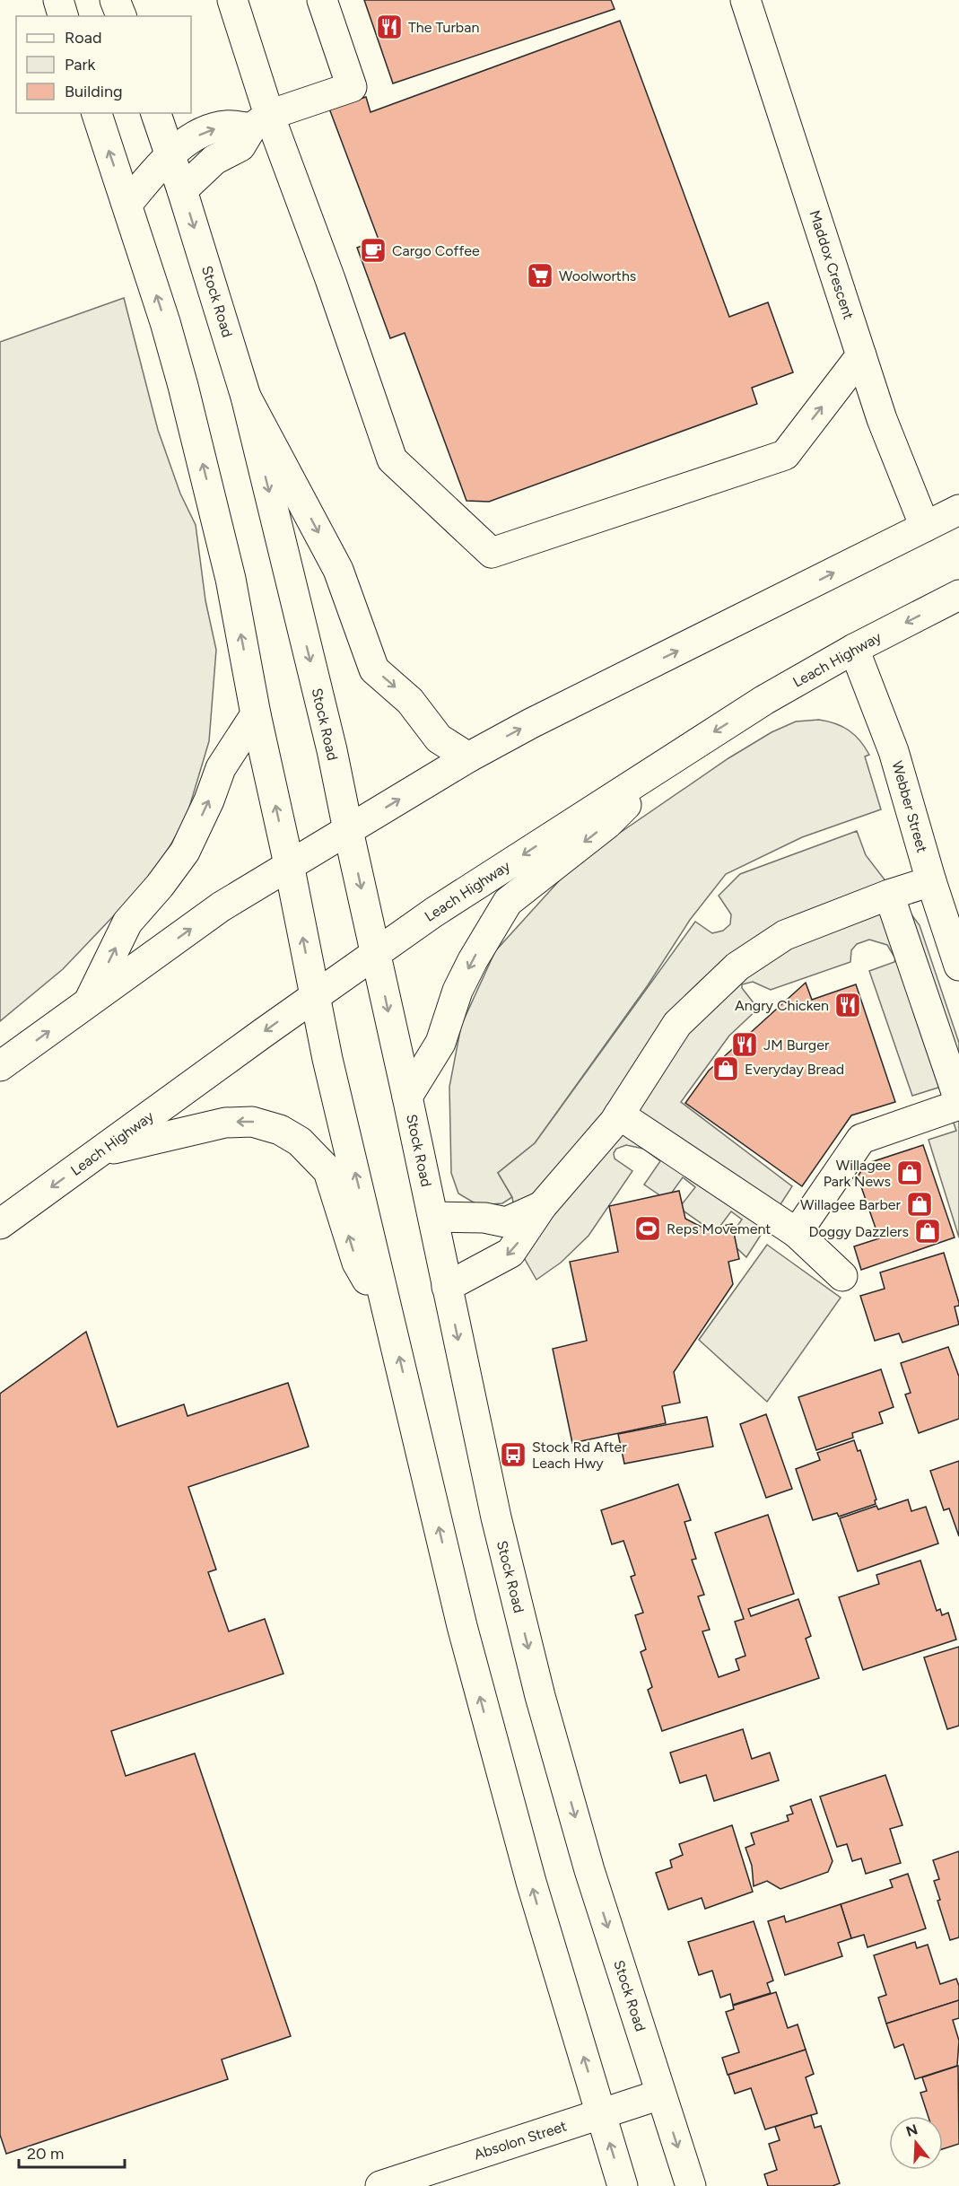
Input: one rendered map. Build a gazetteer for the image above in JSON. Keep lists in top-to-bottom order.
{
  "streets": {
    "main road": [
      "Maddox Crescent",
      "Stock Road",
      "Leach Highway",
      "Webber Street",
      "Absolon Street"
    ]
  },
  "crossings": [
    ["Stock Road", "Leach Highway"],
    ["Stock Road", "Absolon Street"],
    ["Leach Highway", "Webber Street"]
  ],
  "places": {
    "restaurant": ["The Turban", "Angry Chicken", "JM Burger"],
    "cafe": ["Cargo Coffee"],
    "supermarket": ["Woolworths"],
    "shop": [
      "Everyday Bread",
      "Willagee Park News",
      "Willagee Barber",
      "Doggy Dazzlers"
    ],
    "sports": ["Reps Movement"],
    "bus stop": ["Stock Rd After Leach Hwy"]
  },
  "legend": ["Road", "Park", "Building"],
  "scale_bar": "20 m",
  "north": "top"
}
